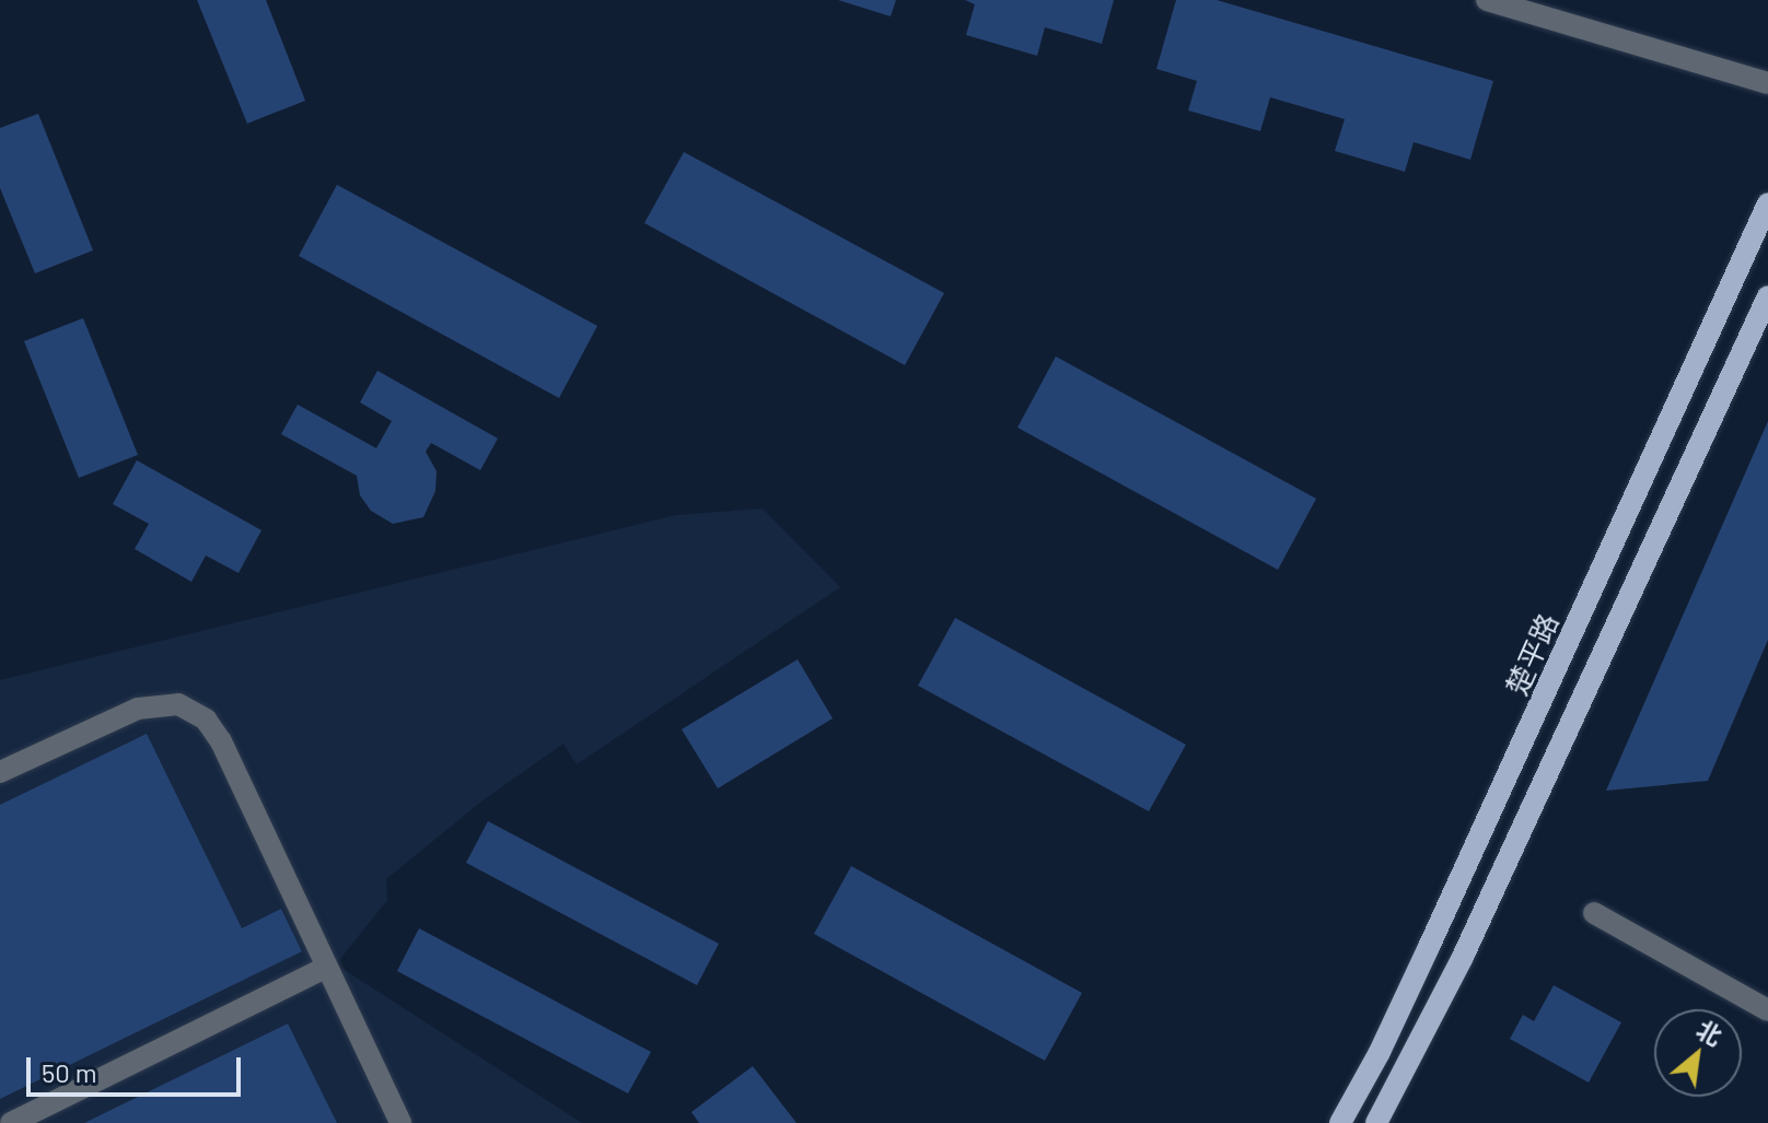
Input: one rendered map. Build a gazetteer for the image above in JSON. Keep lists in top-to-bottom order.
{
  "streets": {
    "main road": ["楚平路"]
  },
  "scale_bar": "50 m",
  "north": "top right"
}
